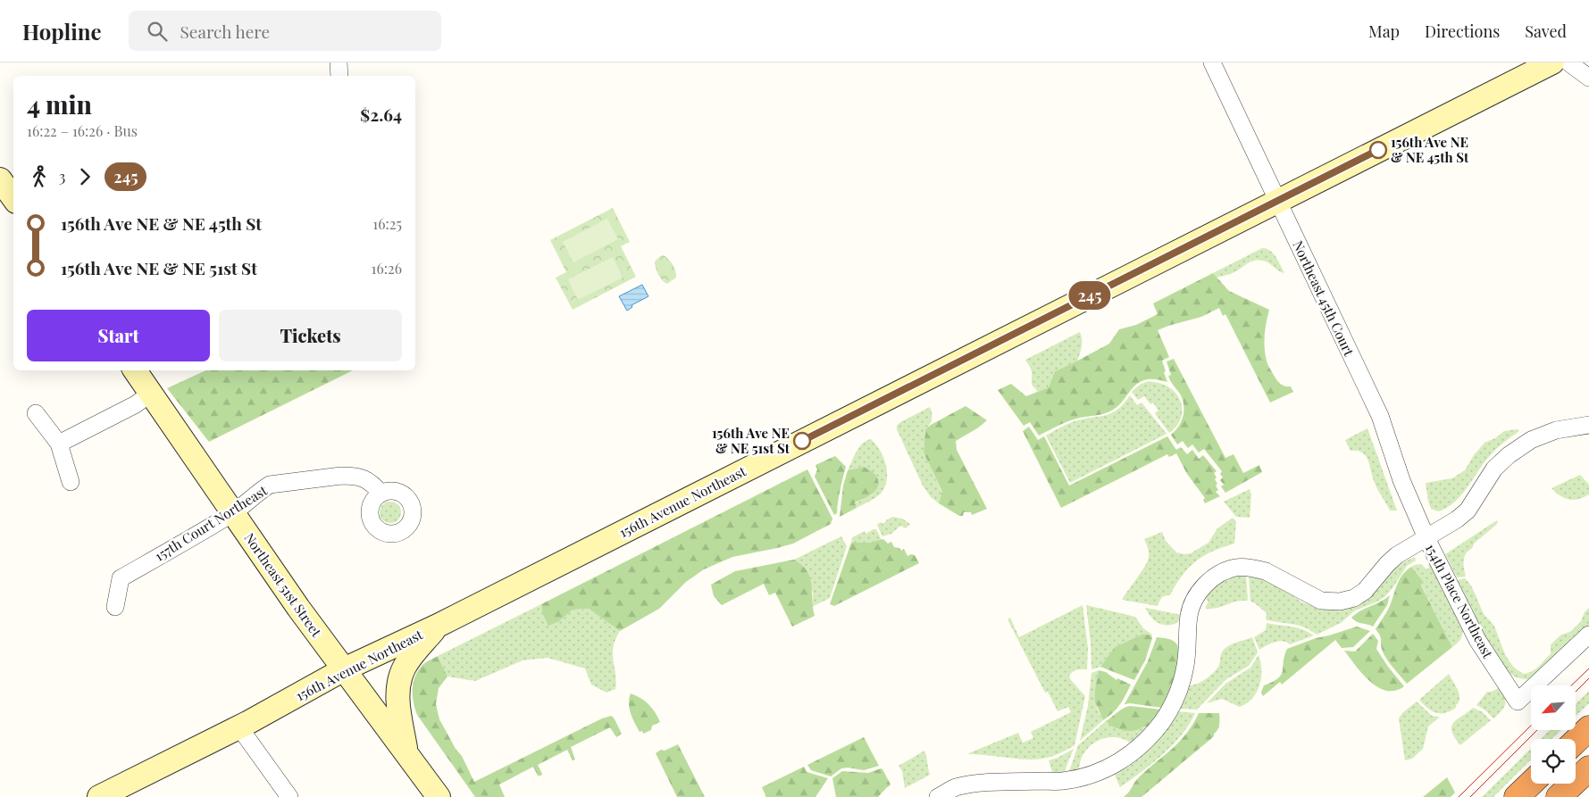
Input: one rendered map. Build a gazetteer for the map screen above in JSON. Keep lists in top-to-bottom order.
{
  "streets": {
    "main road": ["156th Avenue Northeast", "Northeast 51st Street"],
    "street": ["Northeast 45th Court", "157th Court Northeast", "154th Place Northeast"]
  },
  "crossings": [
    ["Northeast 45th Court", "156th Avenue Northeast"],
    ["Northeast 45th Court", "154th Place Northeast"],
    ["156th Avenue Northeast", "Northeast 51st Street"],
    ["157th Court Northeast", "Northeast 51st Street"]
  ],
  "places": ["156th Ave NE & NE 45th St", "156th Ave NE & NE 51st St"],
  "lines": ["bus line 245"],
  "north": "bottom left",
  "page": {
    "header": "Hopline",
    "search": "Search here",
    "nav": ["Map", "Directions", "Saved"],
    "on_map": "245",
    "heading": ["4 min", "16:22 – 16:26 · Bus", "$2.64"],
    "legs": ["3", "245"],
    "list": [
      {
        "name": "156th Ave NE & NE 45th St",
        "value": "16:25"
      },
      {
        "name": "156th Ave NE & NE 51st St",
        "value": "16:26"
      }
    ],
    "buttons": ["Start", "Tickets"]
  }
}
